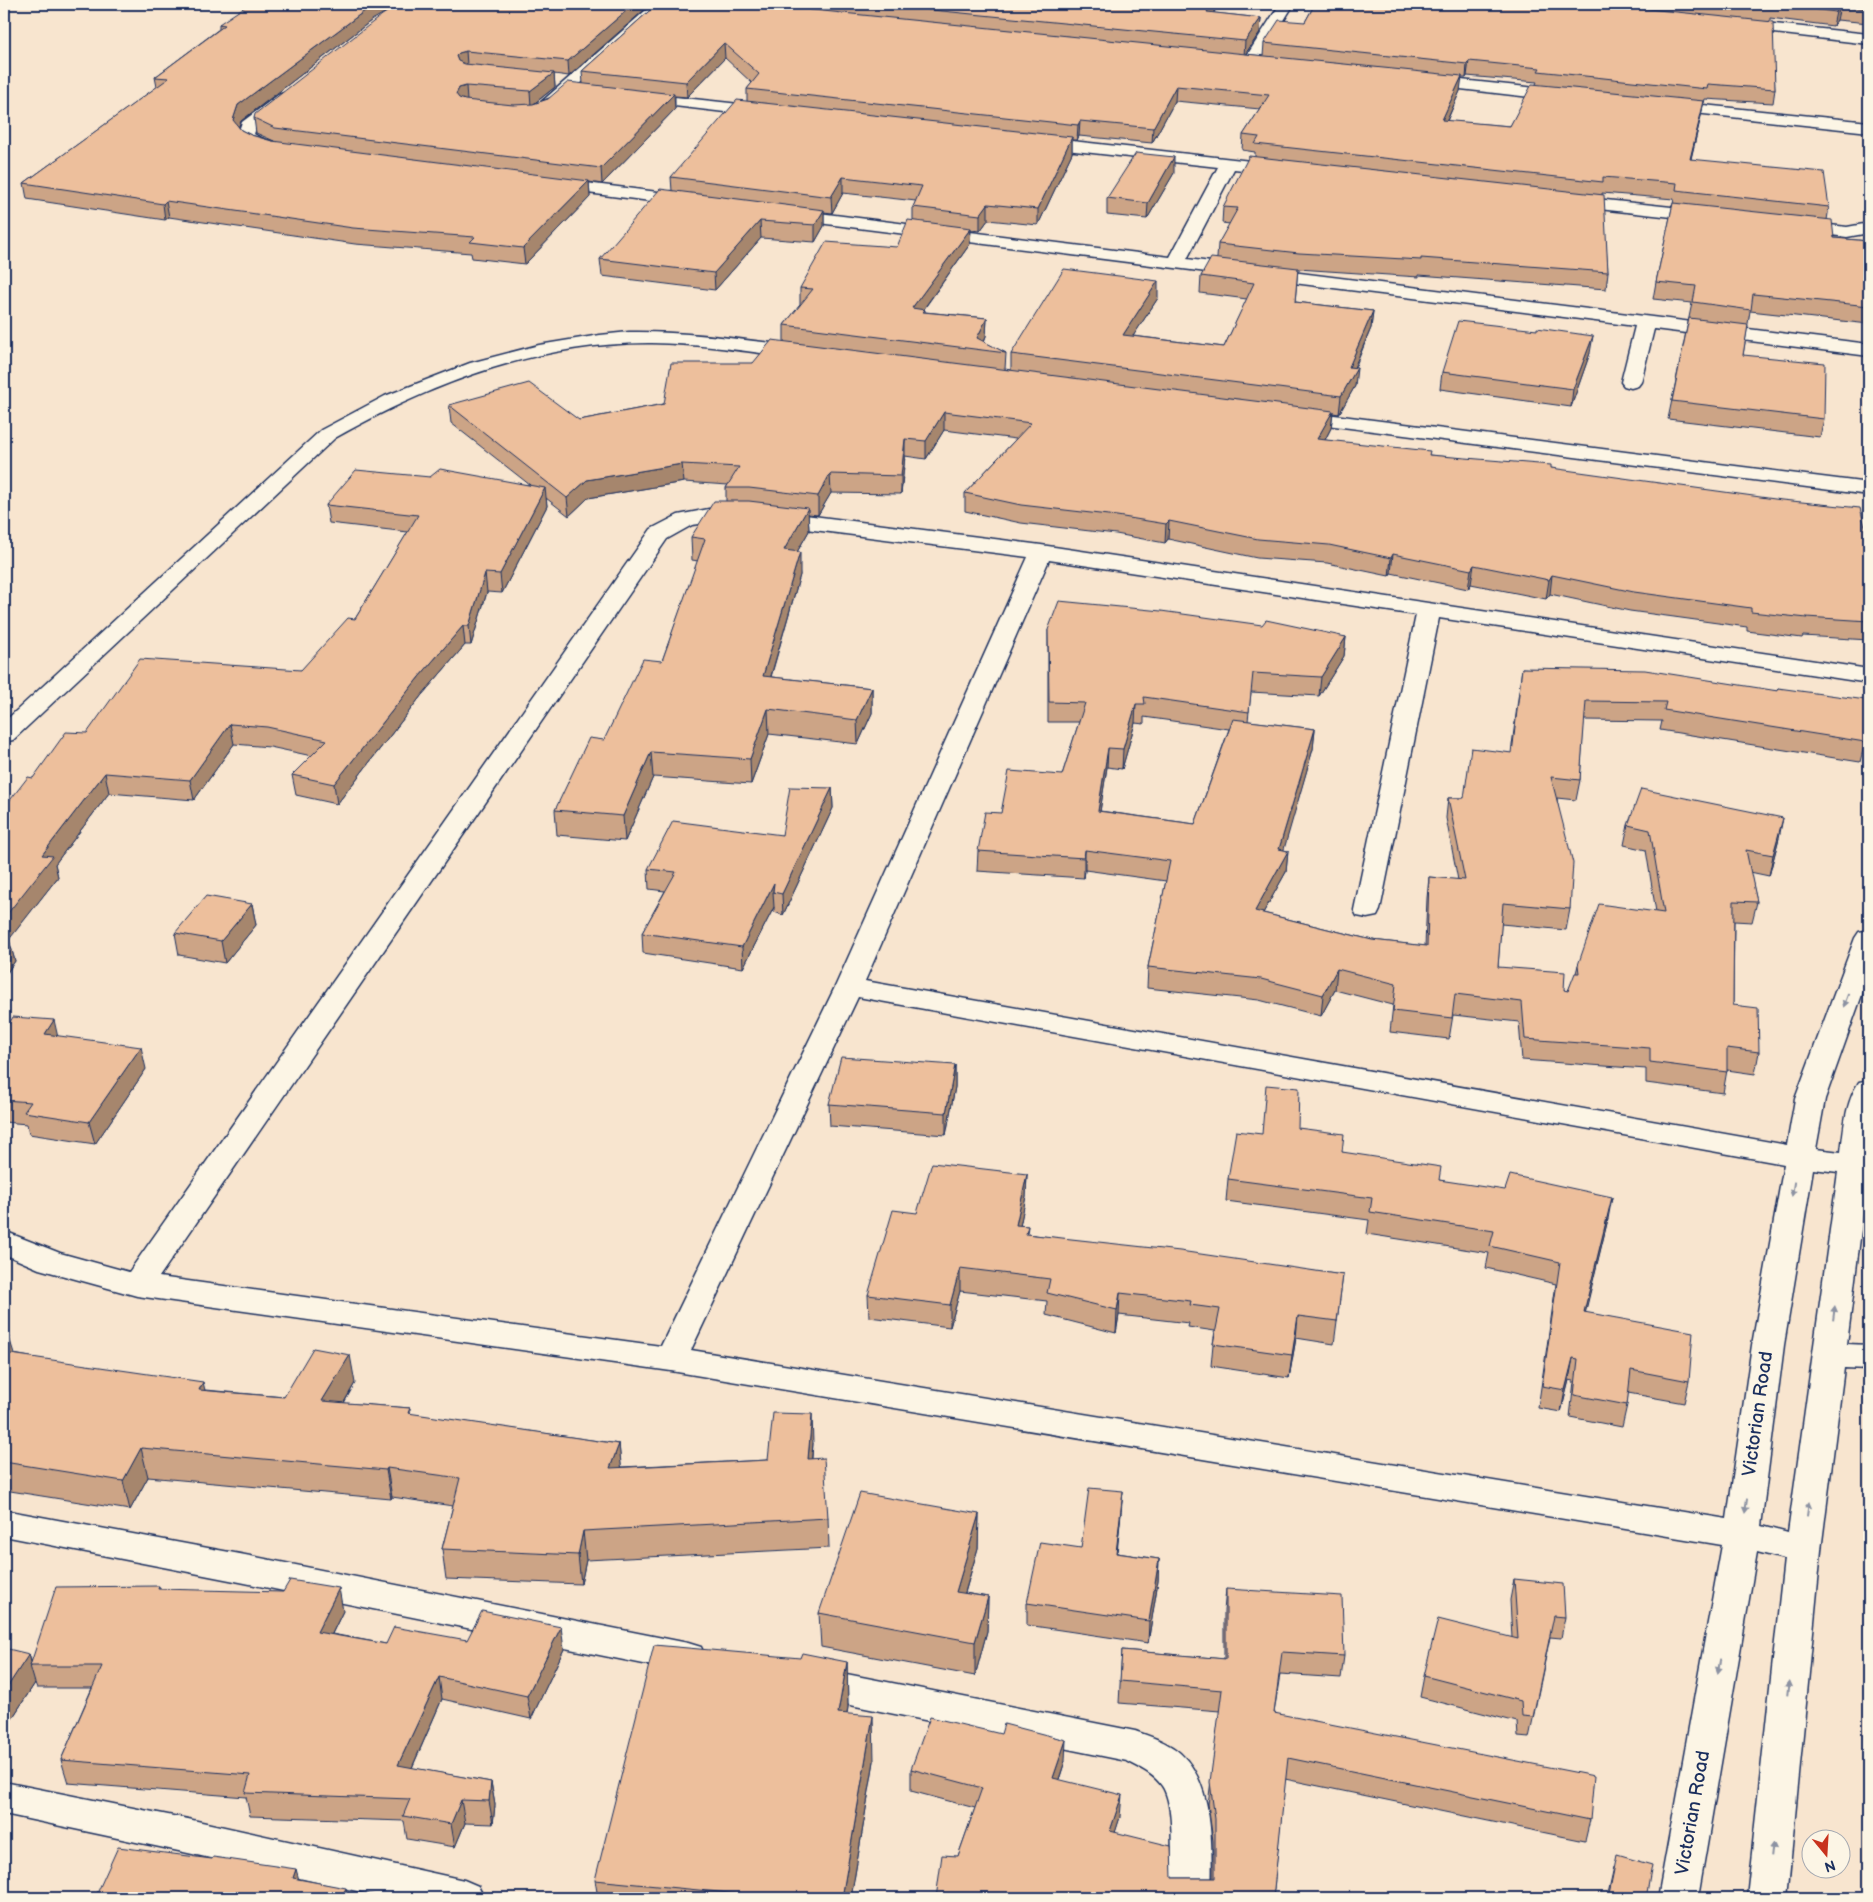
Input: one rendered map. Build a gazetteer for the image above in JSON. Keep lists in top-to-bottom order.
{
  "streets": {
    "lane": ["Victorian Road"]
  },
  "north": "bottom"
}
